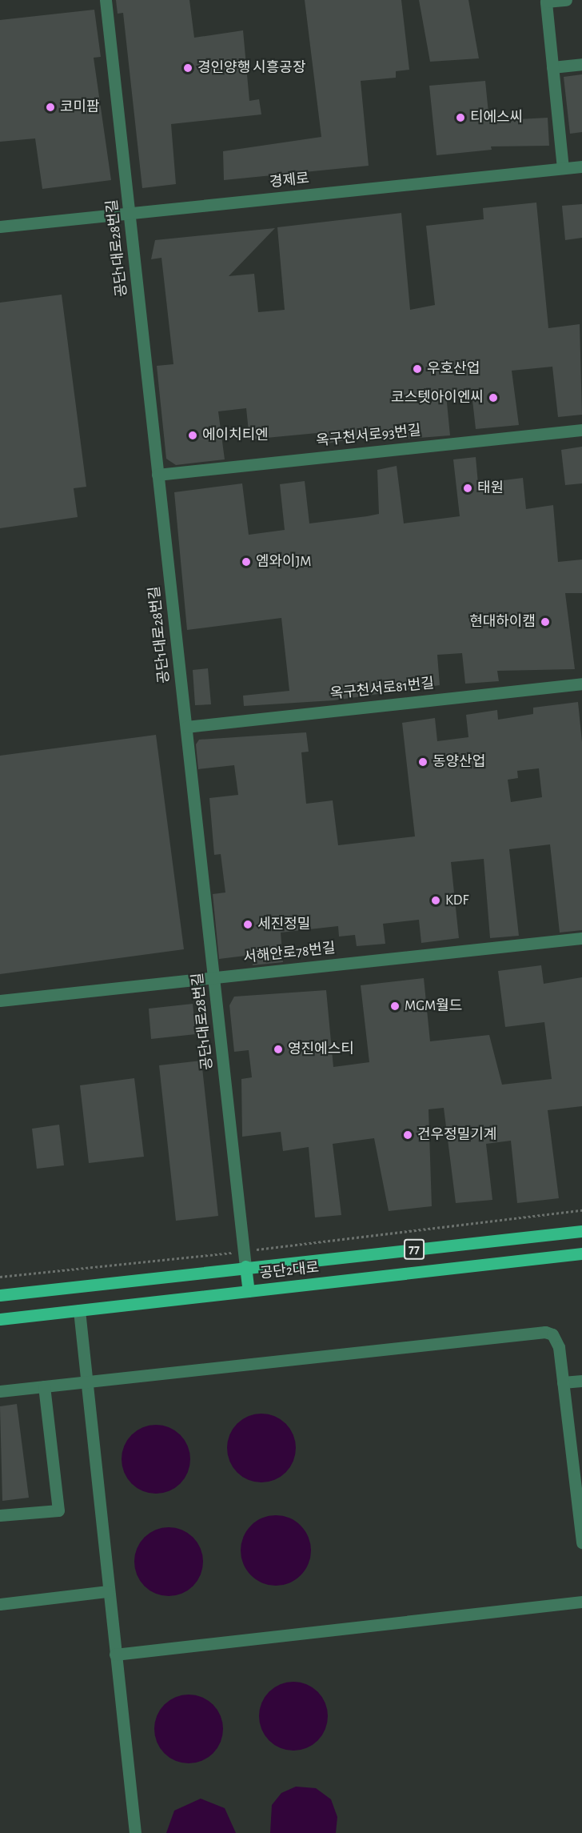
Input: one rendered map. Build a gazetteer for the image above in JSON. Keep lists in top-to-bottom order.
{
  "streets": {
    "main road": ["77", "공단2대로"],
    "street": [
      "경제로",
      "공단1대로28번길",
      "옥구천서로93번길",
      "옥구천서로81번길",
      "서해안로78번길"
    ]
  },
  "crossings": [
    ["경제로", "공단1대로28번길"],
    ["공단1대로28번길", "옥구천서로93번길"],
    ["공단1대로28번길", "옥구천서로81번길"],
    ["공단1대로28번길", "서해안로78번길"],
    ["공단1대로28번길", "공단2대로"]
  ],
  "places": [
    "경인양행 시흥공장",
    "코미팜",
    "티에스씨",
    "우호산업",
    "코스텟아이엔씨",
    "에이치티엔",
    "태원",
    "엠와이JM",
    "현대하이캠",
    "동양산업",
    "KDF",
    "세진정밀",
    "MGM월드",
    "영진에스티",
    "건우정밀기계"
  ]
}
